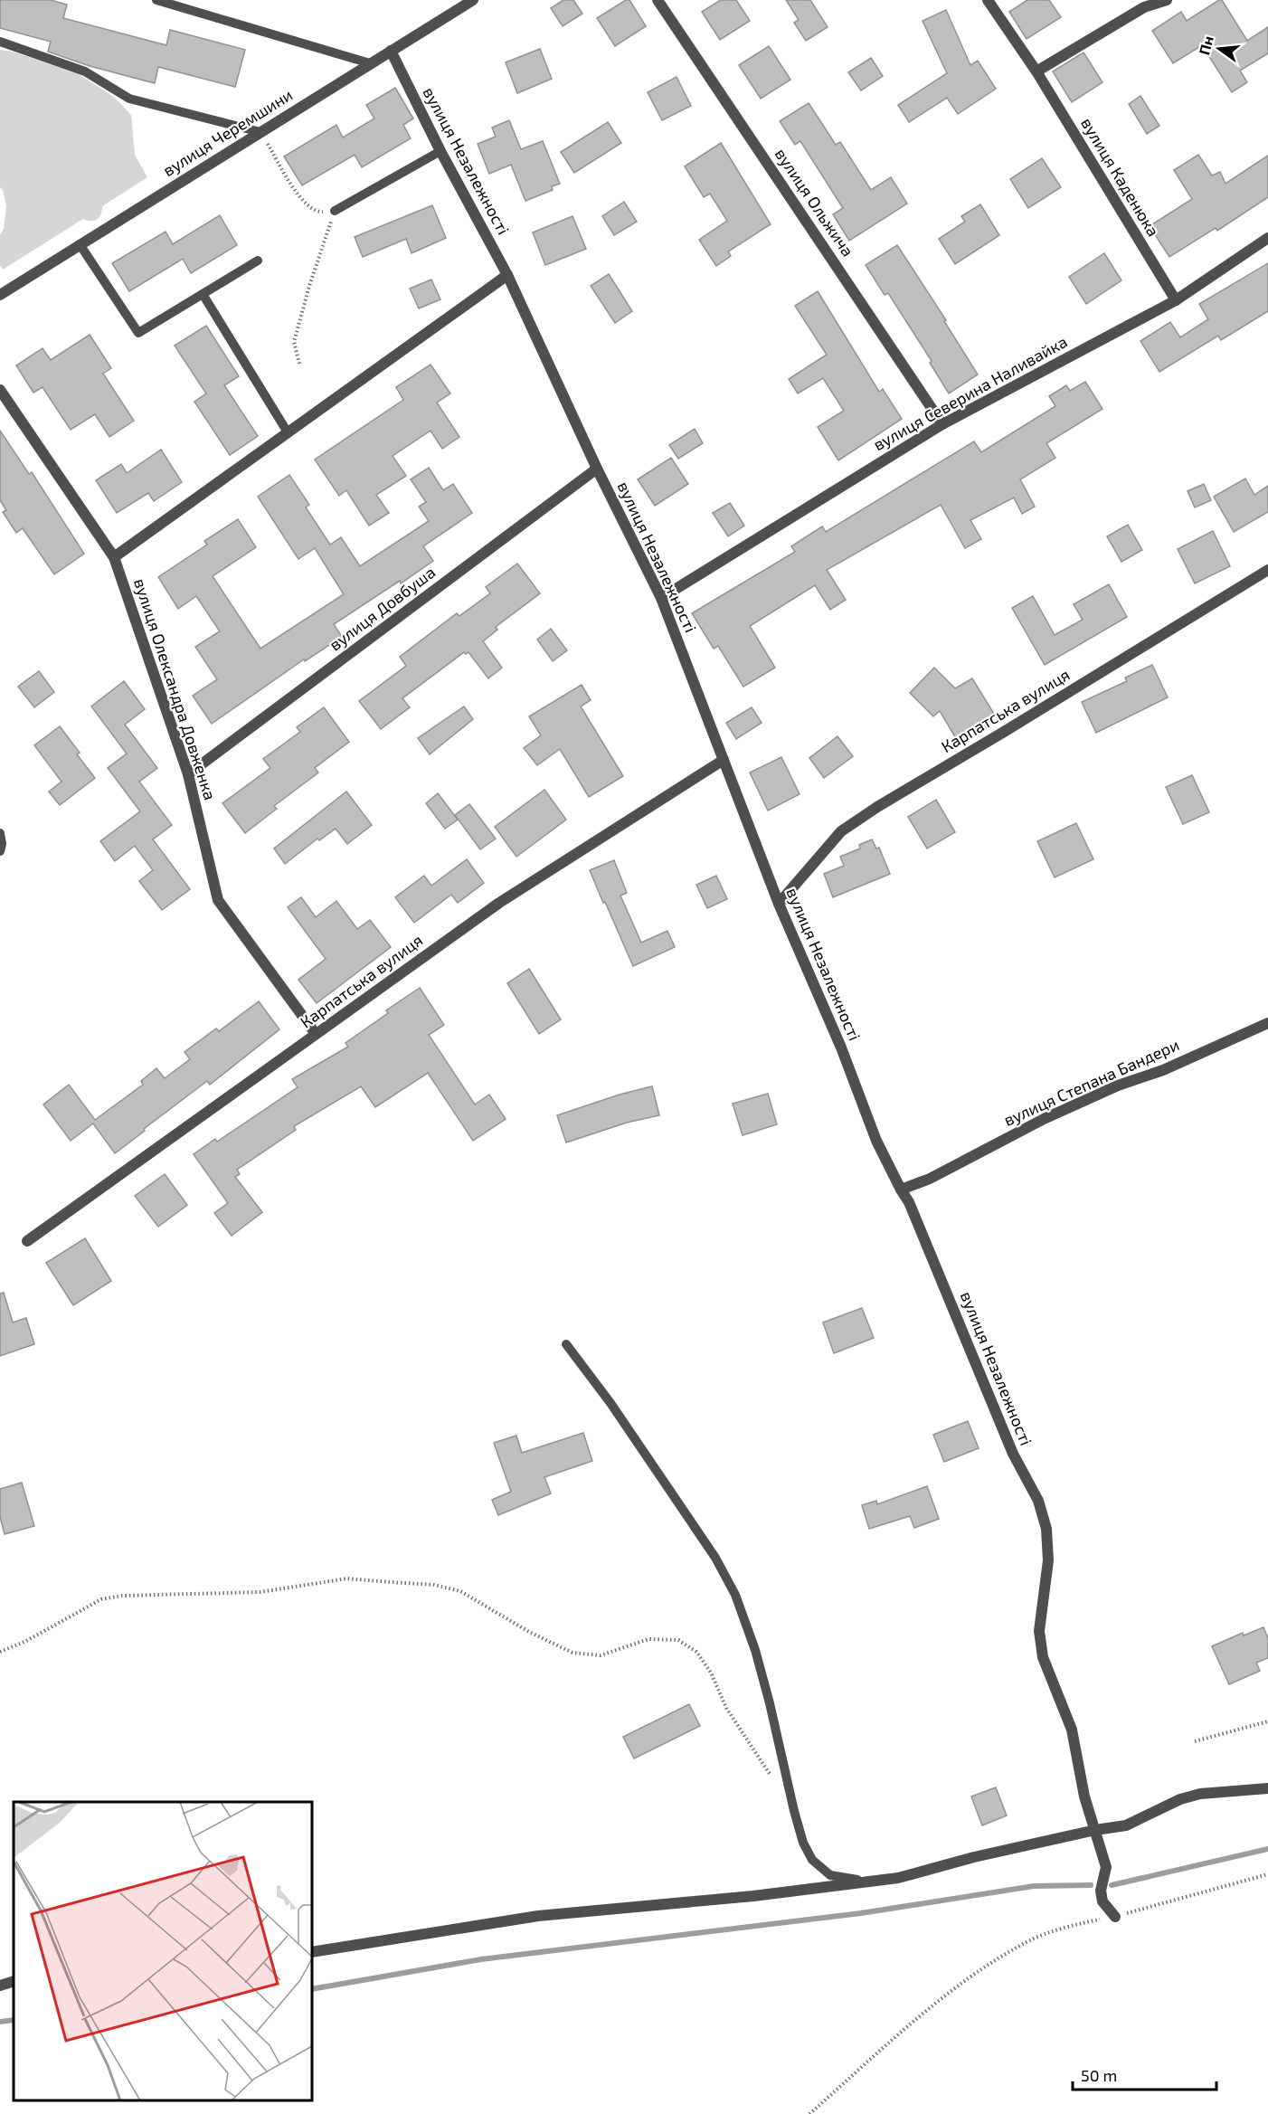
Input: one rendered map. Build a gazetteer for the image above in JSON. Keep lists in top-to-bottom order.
{
  "streets": {
    "street": [
      "вулиця Черемшини",
      "вулиця Незалежності",
      "вулиця Каденюка",
      "вулиця Ольжича",
      "вулиця Северина Наливайка",
      "вулиця Довбуша",
      "вулиця Олександра Довженка",
      "Карпатська вулиця",
      "вулиця Степана Бандери"
    ]
  },
  "crossings": [
    ["вулиця Черемшини", "вулиця Незалежності"],
    ["вулиця Незалежності", "вулиця Северина Наливайка"],
    ["вулиця Незалежності", "вулиця Довбуша"],
    ["вулиця Незалежності", "Карпатська вулиця"],
    ["вулиця Незалежності", "вулиця Степана Бандери"],
    ["вулиця Каденюка", "вулиця Северина Наливайка"],
    ["вулиця Ольжича", "вулиця Северина Наливайка"],
    ["вулиця Довбуша", "вулиця Олександра Довженка"],
    ["вулиця Олександра Довженка", "Карпатська вулиця"]
  ],
  "scale_bar": "50 m",
  "north": "left"
}
